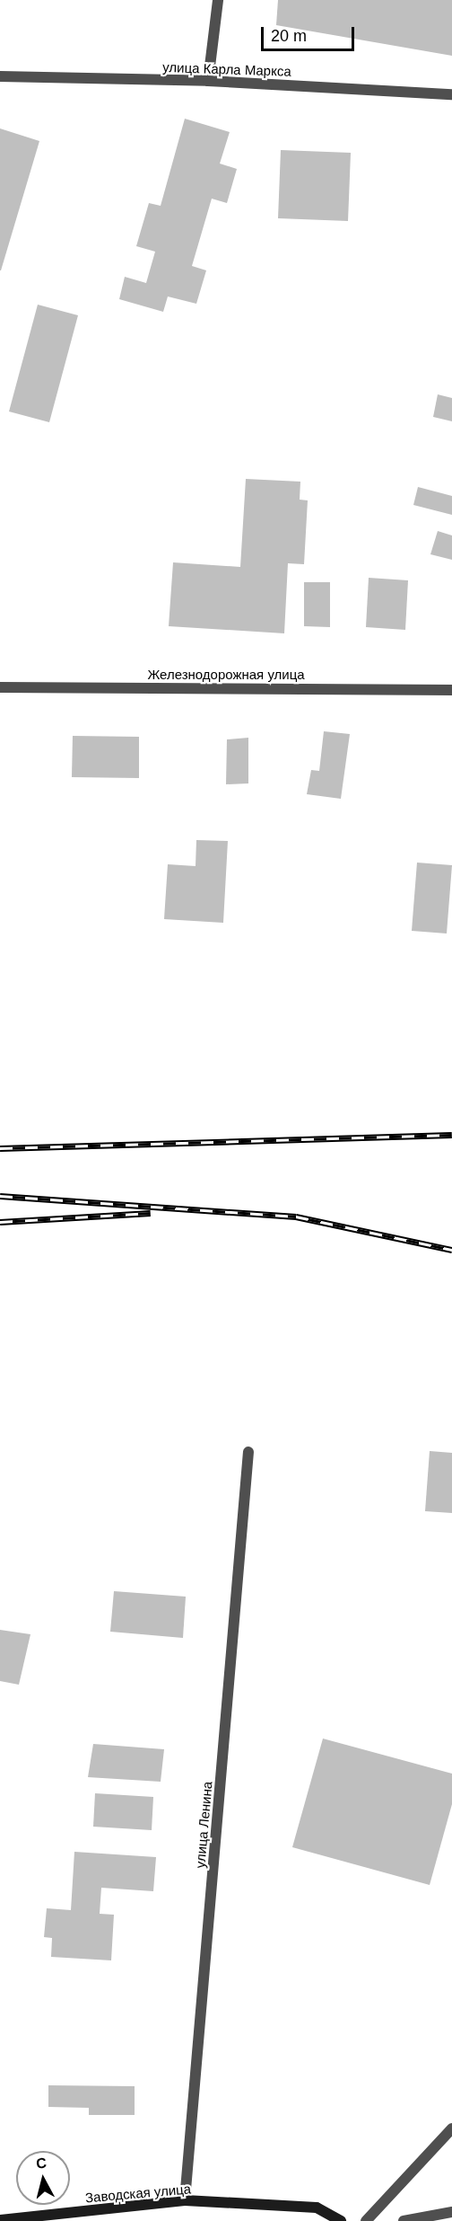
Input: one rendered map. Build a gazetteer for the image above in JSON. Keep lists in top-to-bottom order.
{
  "streets": {
    "main road": ["Заводская улица"],
    "street": ["улица Карла Маркса", "Железнодорожная улица", "улица Ленина"]
  },
  "crossings": [
    ["улица Ленина", "Заводская улица"]
  ],
  "scale_bar": "20 m",
  "north": "top"
}
